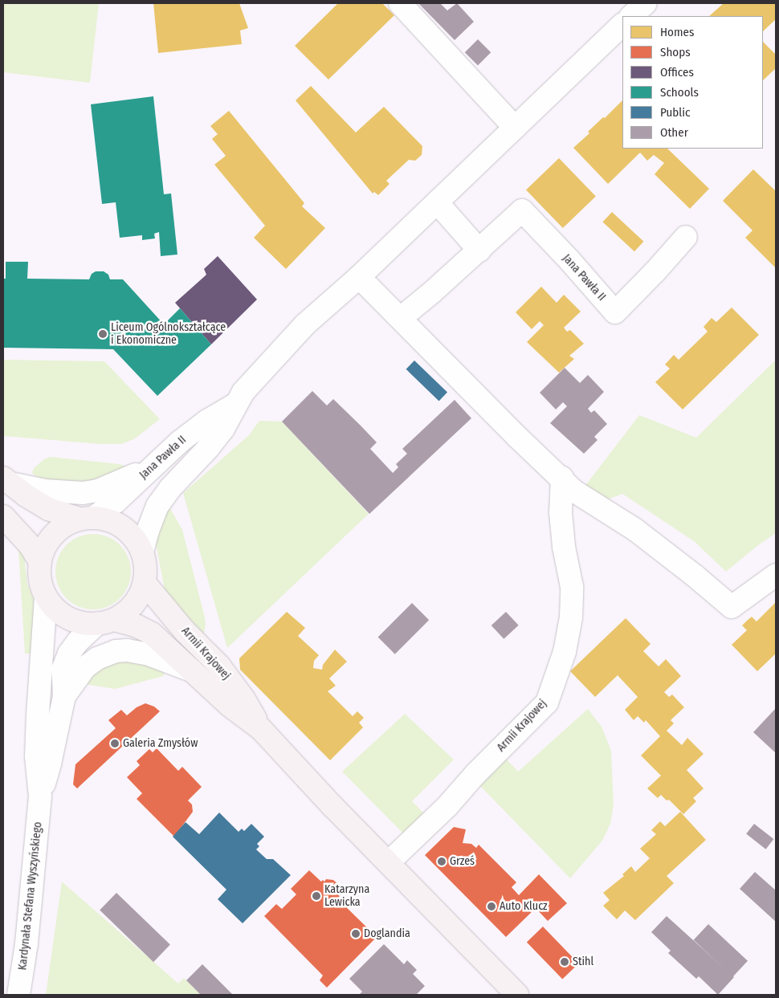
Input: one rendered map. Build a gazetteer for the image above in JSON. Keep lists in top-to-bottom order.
{
  "streets": {
    "main road": ["Armii Krajowej"],
    "street": ["Jana Pawła II", "Kardynała Stefana Wyszyńskiego"]
  },
  "crossings": [
    ["Jana Pawła II", "Armii Krajowej"],
    ["Jana Pawła II", "Kardynała Stefana Wyszyńskiego"],
    ["Armii Krajowej", "Kardynała Stefana Wyszyńskiego"]
  ],
  "places": [
    "Liceum Ogólnokształcące i Ekonomiczne",
    "Galeria Zmysłów",
    "Grześ",
    "Katarzyna Lewicka",
    "Auto Klucz",
    "Doglandia",
    "Stihl"
  ],
  "legend": [
    "Homes",
    "Shops",
    "Offices",
    "Schools",
    "Public",
    "Other"
  ]
}
